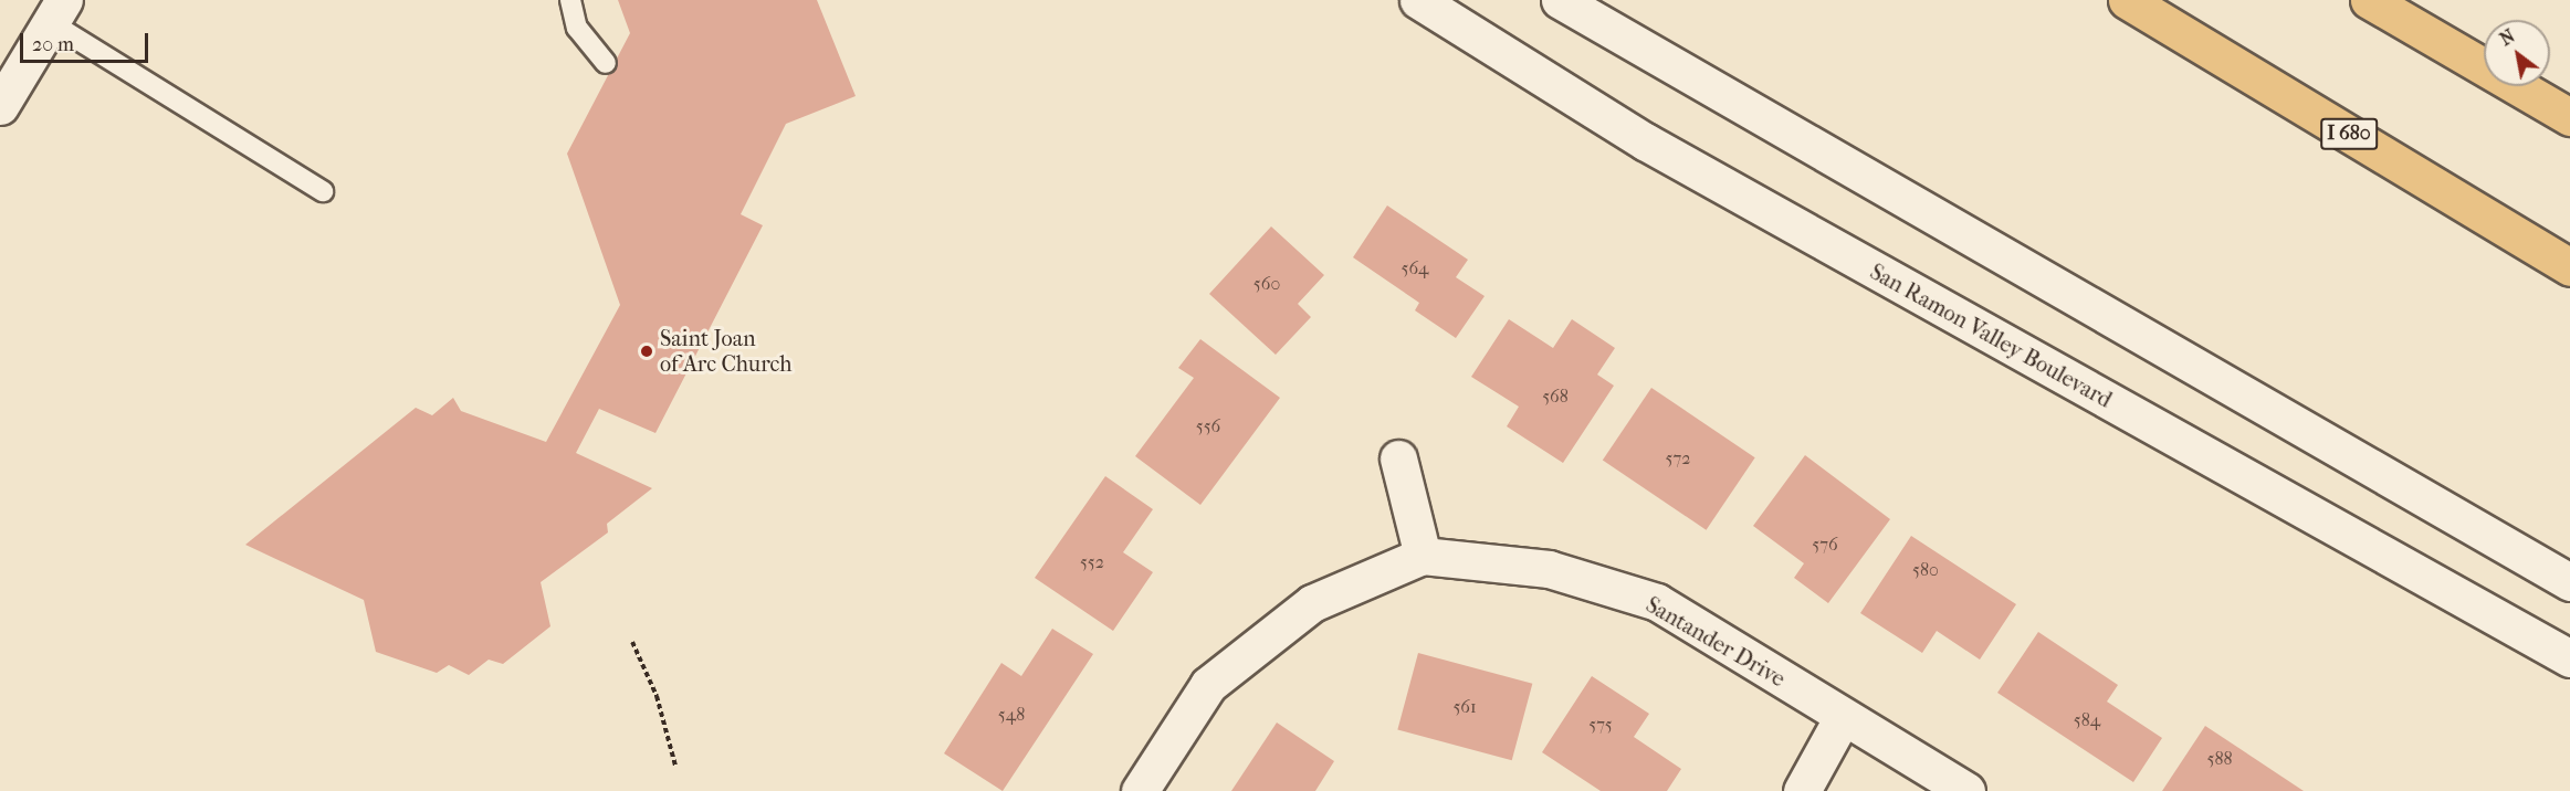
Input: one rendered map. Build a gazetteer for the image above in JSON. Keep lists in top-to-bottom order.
{
  "streets": {
    "highway": ["I 680"],
    "main road": ["San Ramon Valley Boulevard", "Santander Drive"]
  },
  "places": ["Saint Joan of Arc Church"],
  "house_numbers": [
    "564",
    "560",
    "568",
    "556",
    "572",
    "576",
    "552",
    "580",
    "561",
    "548",
    "584",
    "575",
    "588"
  ],
  "scale_bar": "20 m",
  "north": "top left"
}
